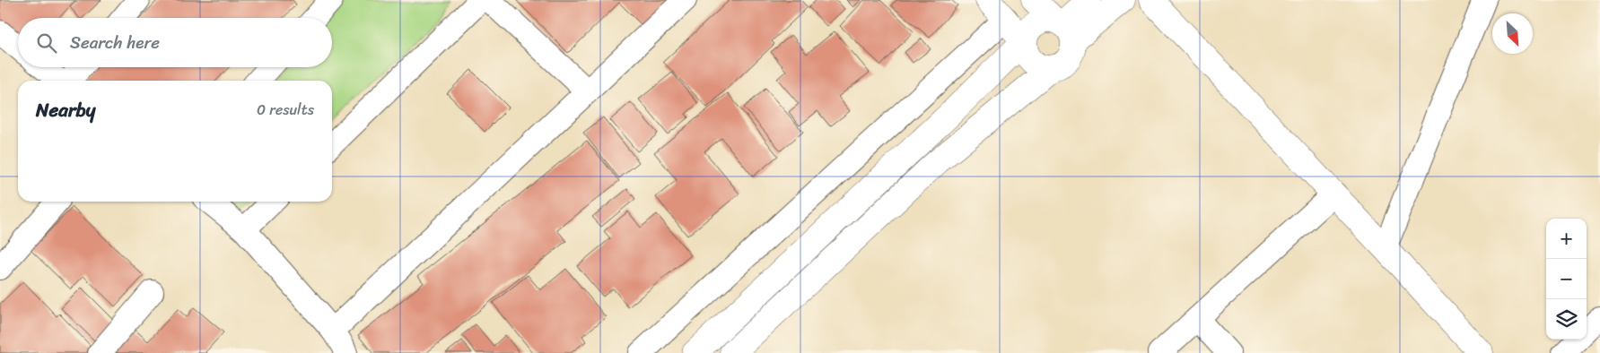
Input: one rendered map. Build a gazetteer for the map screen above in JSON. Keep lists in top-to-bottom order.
{
  "north": "bottom right",
  "page": {
    "search": "Search here",
    "heading": ["Nearby", "0 results"],
    "map_buttons": ["+", "−"]
  }
}
